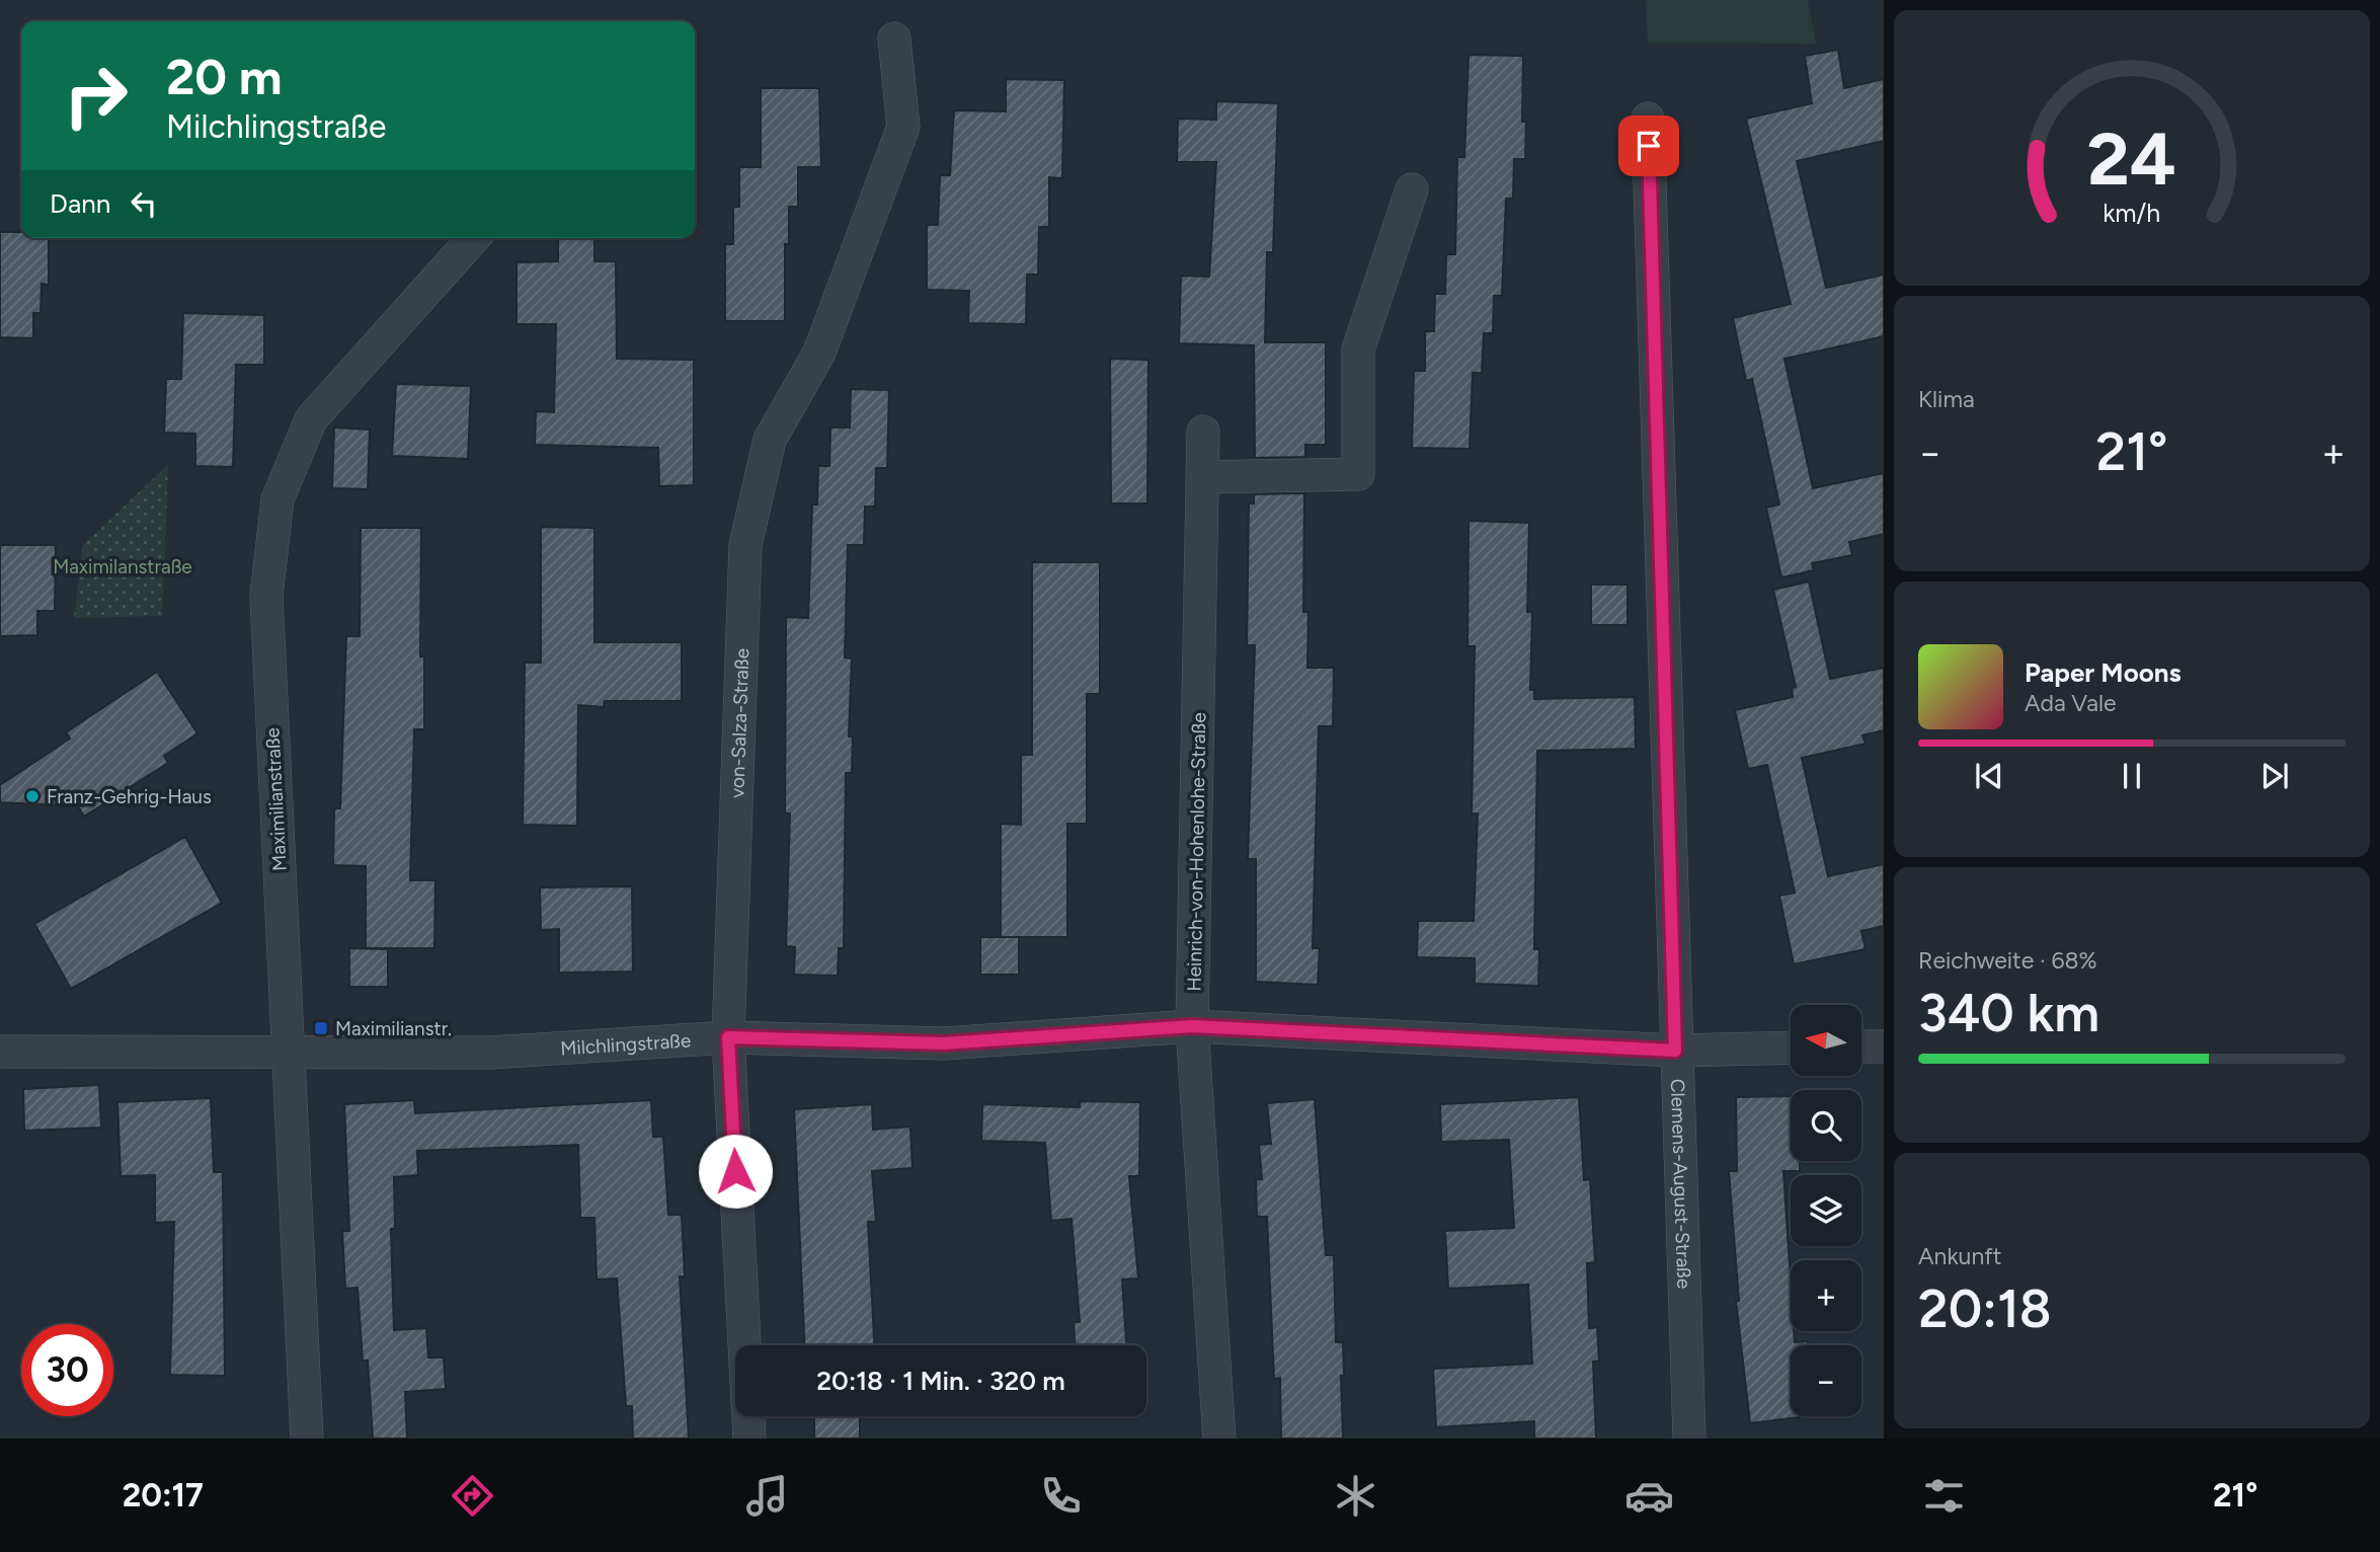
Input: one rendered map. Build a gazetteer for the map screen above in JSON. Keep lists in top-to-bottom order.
{
  "streets": {
    "street": [
      "von-Salza-Straße",
      "Maximilianstraße",
      "Heinrich-von-Hohenlohe-Straße",
      "Milchlingstraße",
      "Clemens-August-Straße"
    ]
  },
  "crossings": [
    ["von-Salza-Straße", "Milchlingstraße"],
    ["Maximilianstraße", "Milchlingstraße"],
    ["Heinrich-von-Hohenlohe-Straße", "Milchlingstraße"],
    ["Milchlingstraße", "Clemens-August-Straße"]
  ],
  "parks": ["Maximilanstraße"],
  "places": {
    "other": ["Franz-Gehrig-Haus"],
    "transit": ["Maximilianstr."]
  },
  "north": "left",
  "page": {
    "turn": ["20 m", "Milchlingstraße"],
    "then": "Dann",
    "tile": [
      "Klima",
      ["Reichweite · 68%", "340 km"],
      ["Ankunft", "20:18"]
    ],
    "heat": ["−", "21°", "+"],
    "song": ["Paper Moons", "Ada Vale"],
    "map_buttons": ["+", "−"],
    "limit": "30",
    "trip": "20:18 · 1 Min. · 320 m",
    "tabs": ["20:17", "21°"],
    "gauge": ["24", "km/h"]
  }
}
